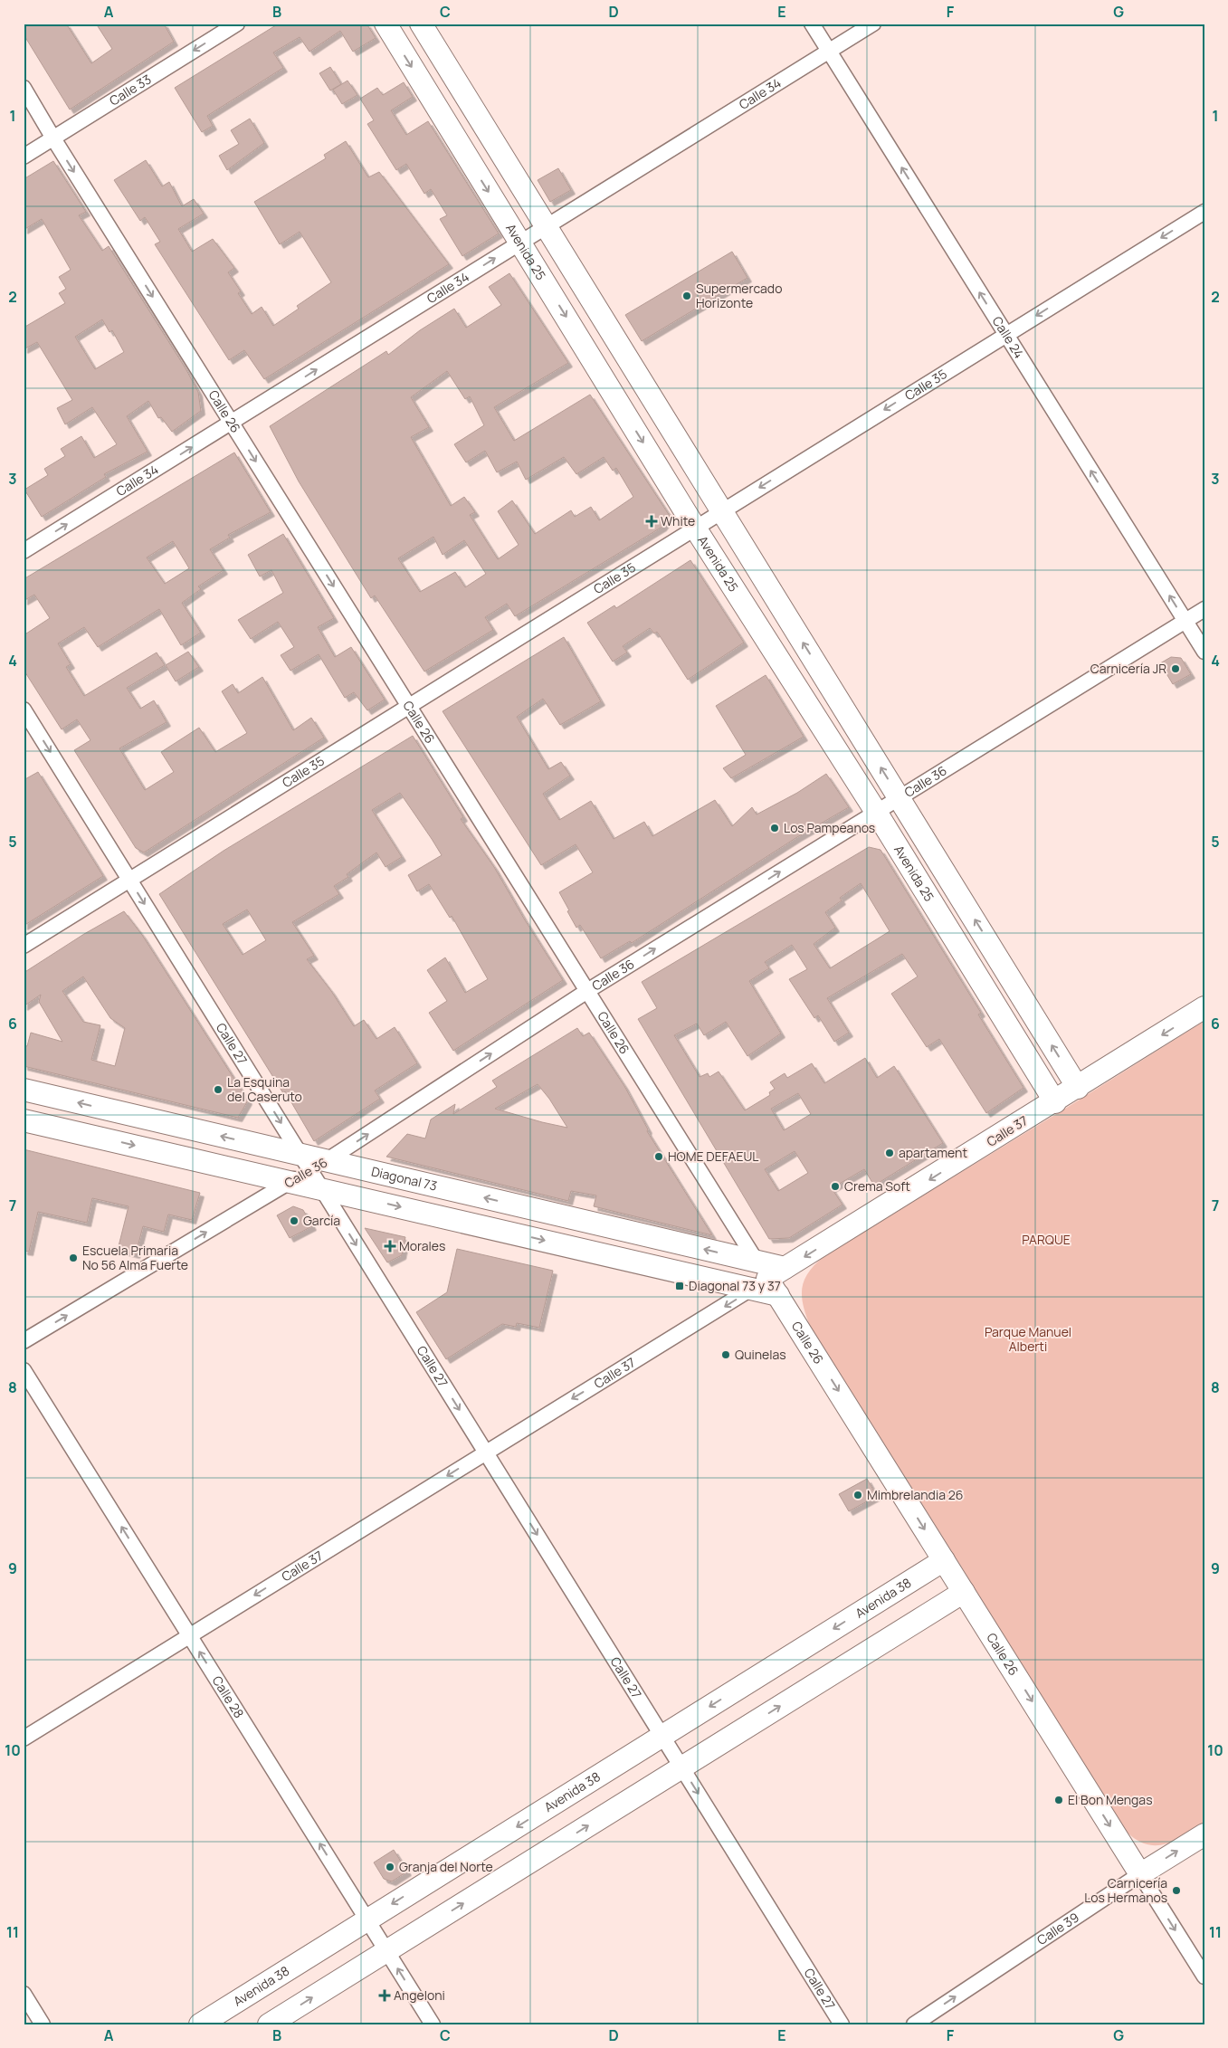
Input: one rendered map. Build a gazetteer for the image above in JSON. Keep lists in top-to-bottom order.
{
  "streets": {
    "main road": [
      "Avenida 25",
      "Calle 26",
      "Calle 37",
      "Diagonal 73",
      "Avenida 38",
      "Calle 39"
    ],
    "street": [
      "Calle 33",
      "Calle 34",
      "Calle 24",
      "Calle 35",
      "Calle 36",
      "Calle 27",
      "Calle 28"
    ]
  },
  "crossings": [
    ["Calle 33", "Calle 26"],
    ["Calle 34", "Avenida 25"],
    ["Calle 34", "Calle 24"],
    ["Calle 34", "Calle 26"],
    ["Avenida 25", "Calle 35"],
    ["Avenida 25", "Calle 36"],
    ["Avenida 25", "Calle 37"],
    ["Calle 24", "Calle 35"],
    ["Calle 24", "Calle 36"],
    ["Calle 35", "Calle 26"],
    ["Calle 35", "Calle 27"],
    ["Calle 26", "Calle 36"],
    ["Calle 26", "Calle 37"],
    ["Calle 26", "Diagonal 73"],
    ["Calle 26", "Avenida 38"],
    ["Calle 26", "Calle 39"],
    ["Calle 36", "Calle 27"],
    ["Calle 36", "Diagonal 73"],
    ["Calle 27", "Calle 37"],
    ["Calle 27", "Diagonal 73"],
    ["Calle 27", "Avenida 38"],
    ["Calle 37", "Diagonal 73"],
    ["Calle 37", "Calle 28"],
    ["Avenida 38", "Calle 28"]
  ],
  "one_way": [
    "Calle 33",
    "Calle 34",
    "Calle 24",
    "Calle 35",
    "Calle 26",
    "Calle 36",
    "Calle 27",
    "Calle 37",
    "Calle 28",
    "Calle 39"
  ],
  "parks": ["PARQUE", "Parque Manuel Alberti"],
  "places": {
    "other": [
      "Supermercado Horizonte",
      "Carnicería JR",
      "Los Pampeanos",
      "La Esquina del Caseruto",
      "apartament",
      "HOME DEFAEUL",
      "Crema Soft",
      "García",
      "Escuela Primaria No 56 Alma Fuerte",
      "Quinelas",
      "Mimbrelandia 26",
      "El Bon Mengas",
      "Granja del Norte",
      "Carnicería Los Hermanos"
    ],
    "health": ["White", "Morales", "Angeloni"],
    "transit": ["Diagonal 73 y 37"]
  },
  "grid": {
    "columns": [
      "A",
      "B",
      "C",
      "D",
      "E",
      "F",
      "G"
    ],
    "rows": [
      "1",
      "2",
      "3",
      "4",
      "5",
      "6",
      "7",
      "8",
      "9",
      "10",
      "11"
    ]
  }
}
